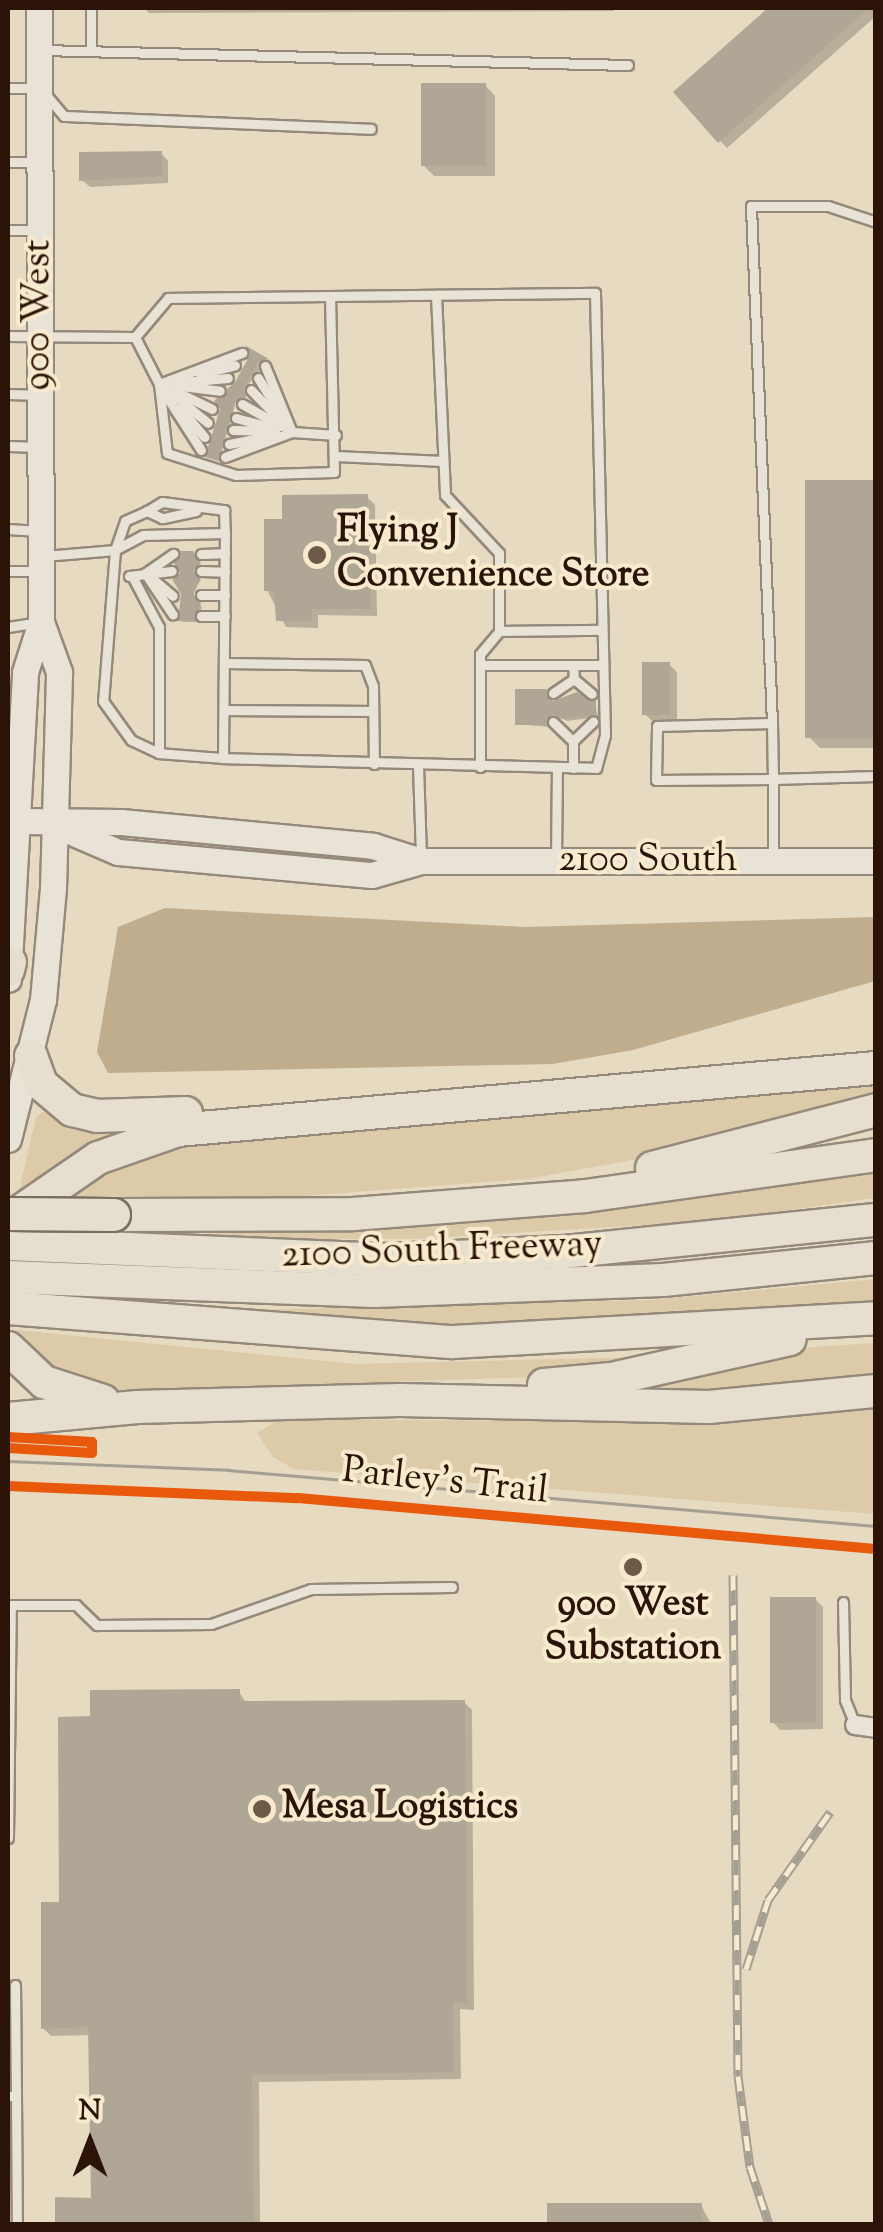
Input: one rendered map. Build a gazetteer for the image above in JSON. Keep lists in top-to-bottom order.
{
  "streets": {
    "highway": ["2100 South Freeway"],
    "main road": ["900 West", "2100 South"],
    "cycle path": ["Parley's Trail"]
  },
  "crossings": [
    ["900 West", "2100 South"]
  ],
  "places": ["Flying J Convenience Store", "900 West Substation", "Mesa Logistics"],
  "north": "top"
}
